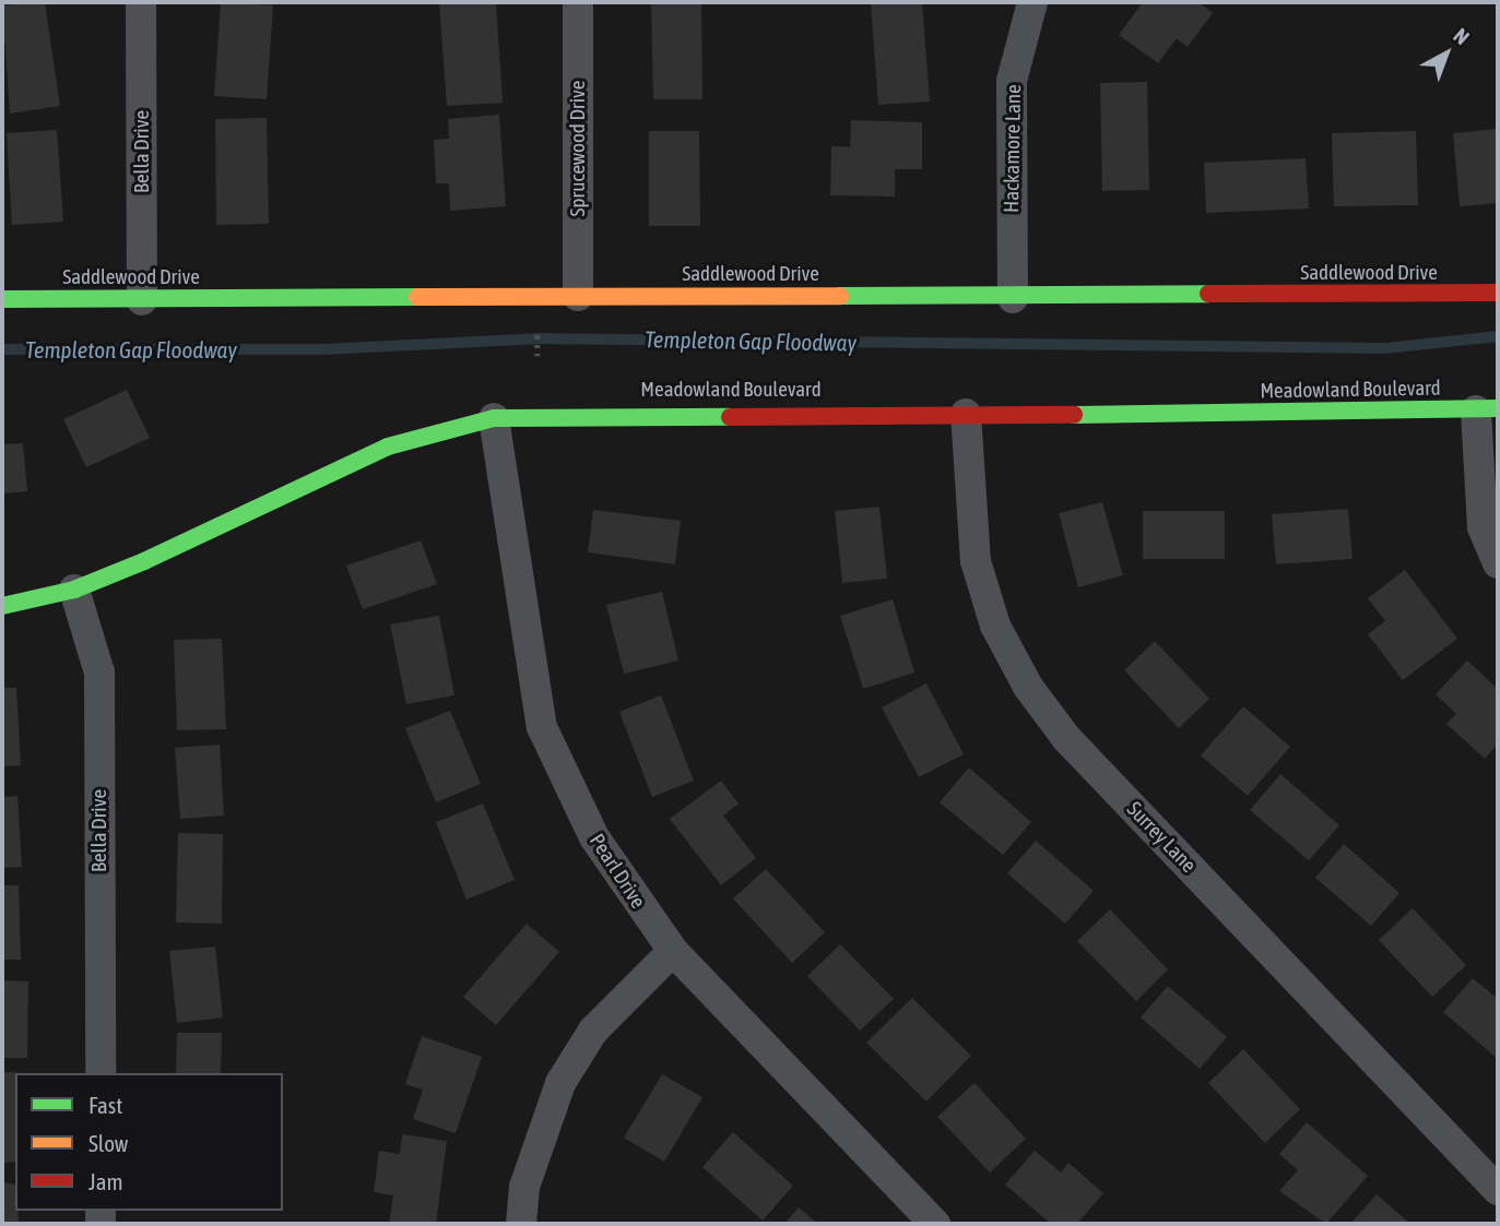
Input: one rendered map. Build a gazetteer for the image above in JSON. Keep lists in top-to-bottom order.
{
  "streets": {
    "street": [
      "Sprucewood Drive",
      "Hackamore Lane",
      "Bella Drive",
      "Saddlewood Drive",
      "Meadowland Boulevard",
      "Surrey Lane",
      "Pearl Drive"
    ]
  },
  "crossings": [
    ["Sprucewood Drive", "Saddlewood Drive"],
    ["Hackamore Lane", "Saddlewood Drive"],
    ["Bella Drive", "Saddlewood Drive"],
    ["Bella Drive", "Meadowland Boulevard"],
    ["Meadowland Boulevard", "Surrey Lane"],
    ["Meadowland Boulevard", "Pearl Drive"]
  ],
  "water": ["Templeton Gap Floodway"],
  "legend": ["Fast", "Slow", "Jam"],
  "north": "top right"
}
